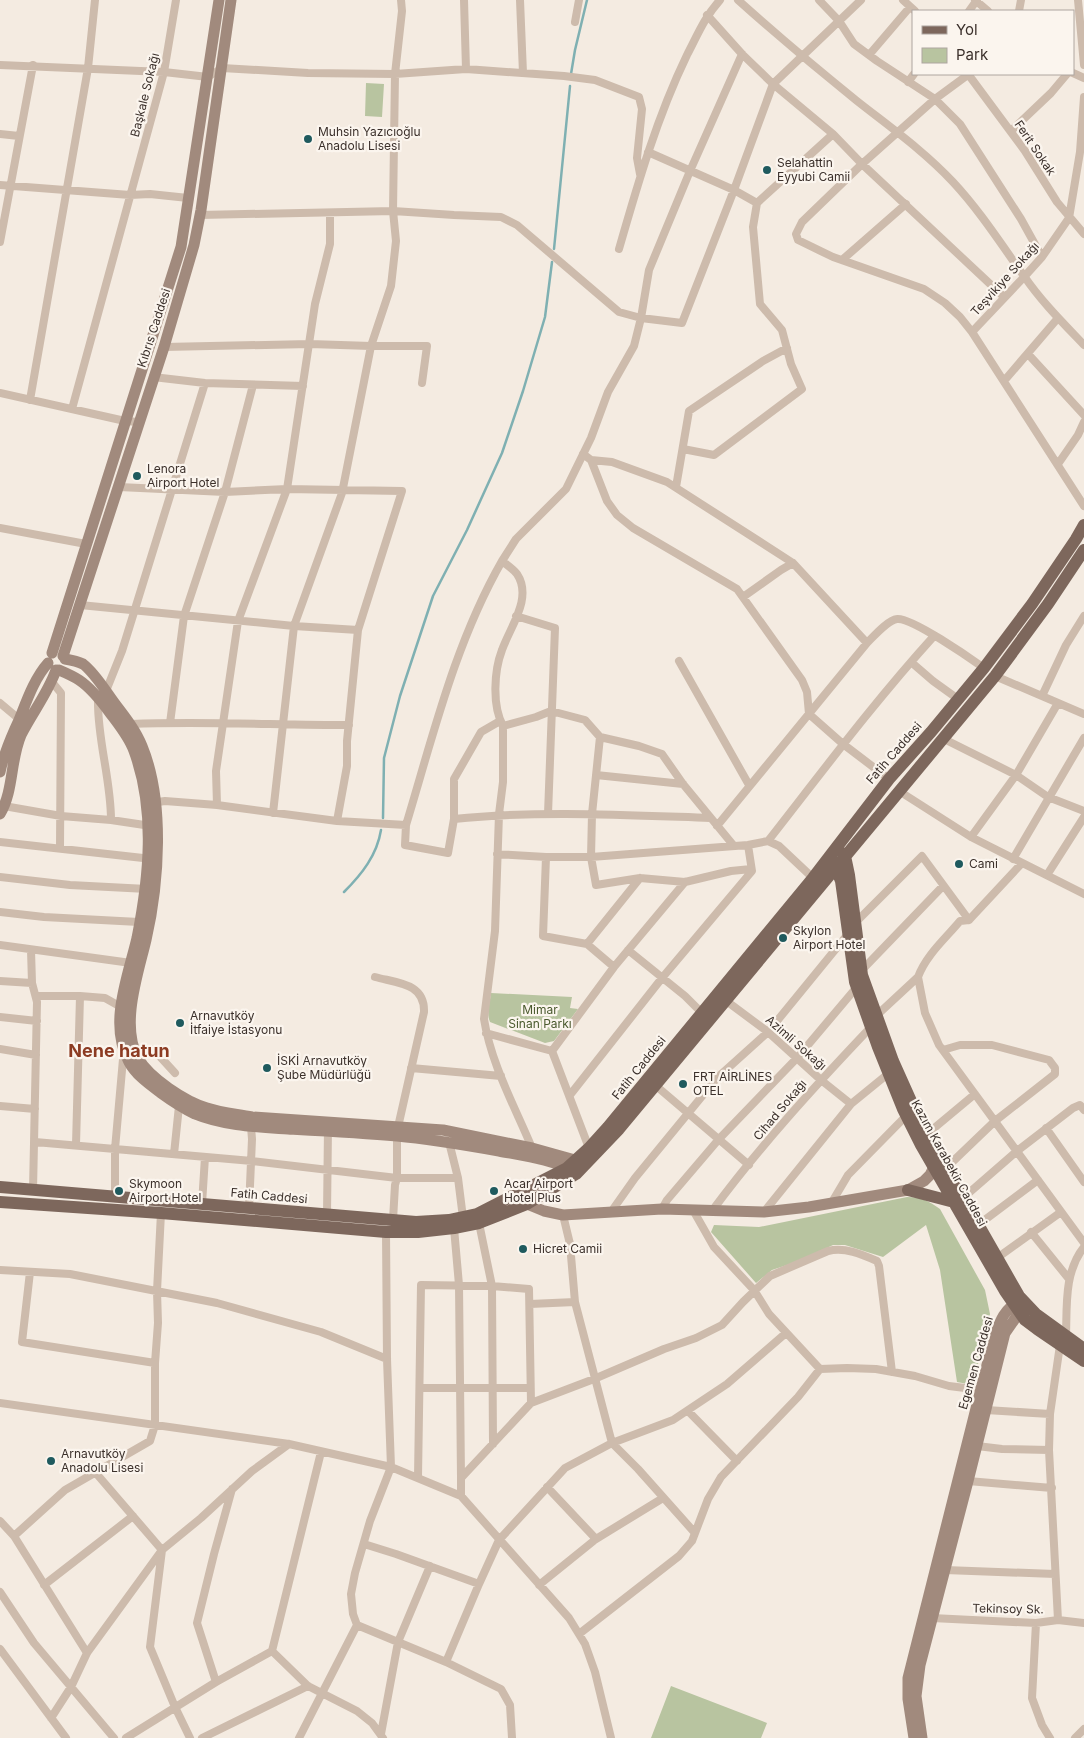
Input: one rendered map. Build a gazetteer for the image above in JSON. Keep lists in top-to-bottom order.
{
  "streets": {
    "main road": ["Fatih Caddesi", "Kazım Karabekir Caddesi"],
    "street": [
      "Başkale Sokağı",
      "Ferit Sokak",
      "Teşvikiye Sokağı",
      "Kıbrıs Caddesi",
      "Azimli Sokağı",
      "Cihad Sokağı",
      "Egemen Caddesi",
      "Tekinsoy Sk."
    ]
  },
  "crossings": [
    ["Ferit Sokak", "Teşvikiye Sokağı"],
    ["Fatih Caddesi", "Azimli Sokağı"],
    ["Fatih Caddesi", "Kazım Karabekir Caddesi"],
    ["Azimli Sokağı", "Cihad Sokağı"],
    ["Cihad Sokağı", "Kazım Karabekir Caddesi"],
    ["Kazım Karabekir Caddesi", "Egemen Caddesi"],
    ["Egemen Caddesi", "Tekinsoy Sk."]
  ],
  "districts": ["Nene hatun"],
  "parks": ["Mimar Sinan Parkı"],
  "places": [
    "Muhsin Yazıcıoğlu Anadolu Lisesi",
    "Selahattin Eyyubi Camii",
    "Lenora Airport Hotel",
    "Cami",
    "Skylon Airport Hotel",
    "Arnavutköy İtfaiye İstasyonu",
    "İSKİ Arnavutköy Şube Müdürlüğü",
    "FRT AİRLİNES OTEL",
    "Skymoon Airport Hotel",
    "Acar Airport Hotel Plus",
    "Hicret Camii",
    "Arnavutköy Anadolu Lisesi"
  ],
  "legend": ["Yol", "Park"]
}
